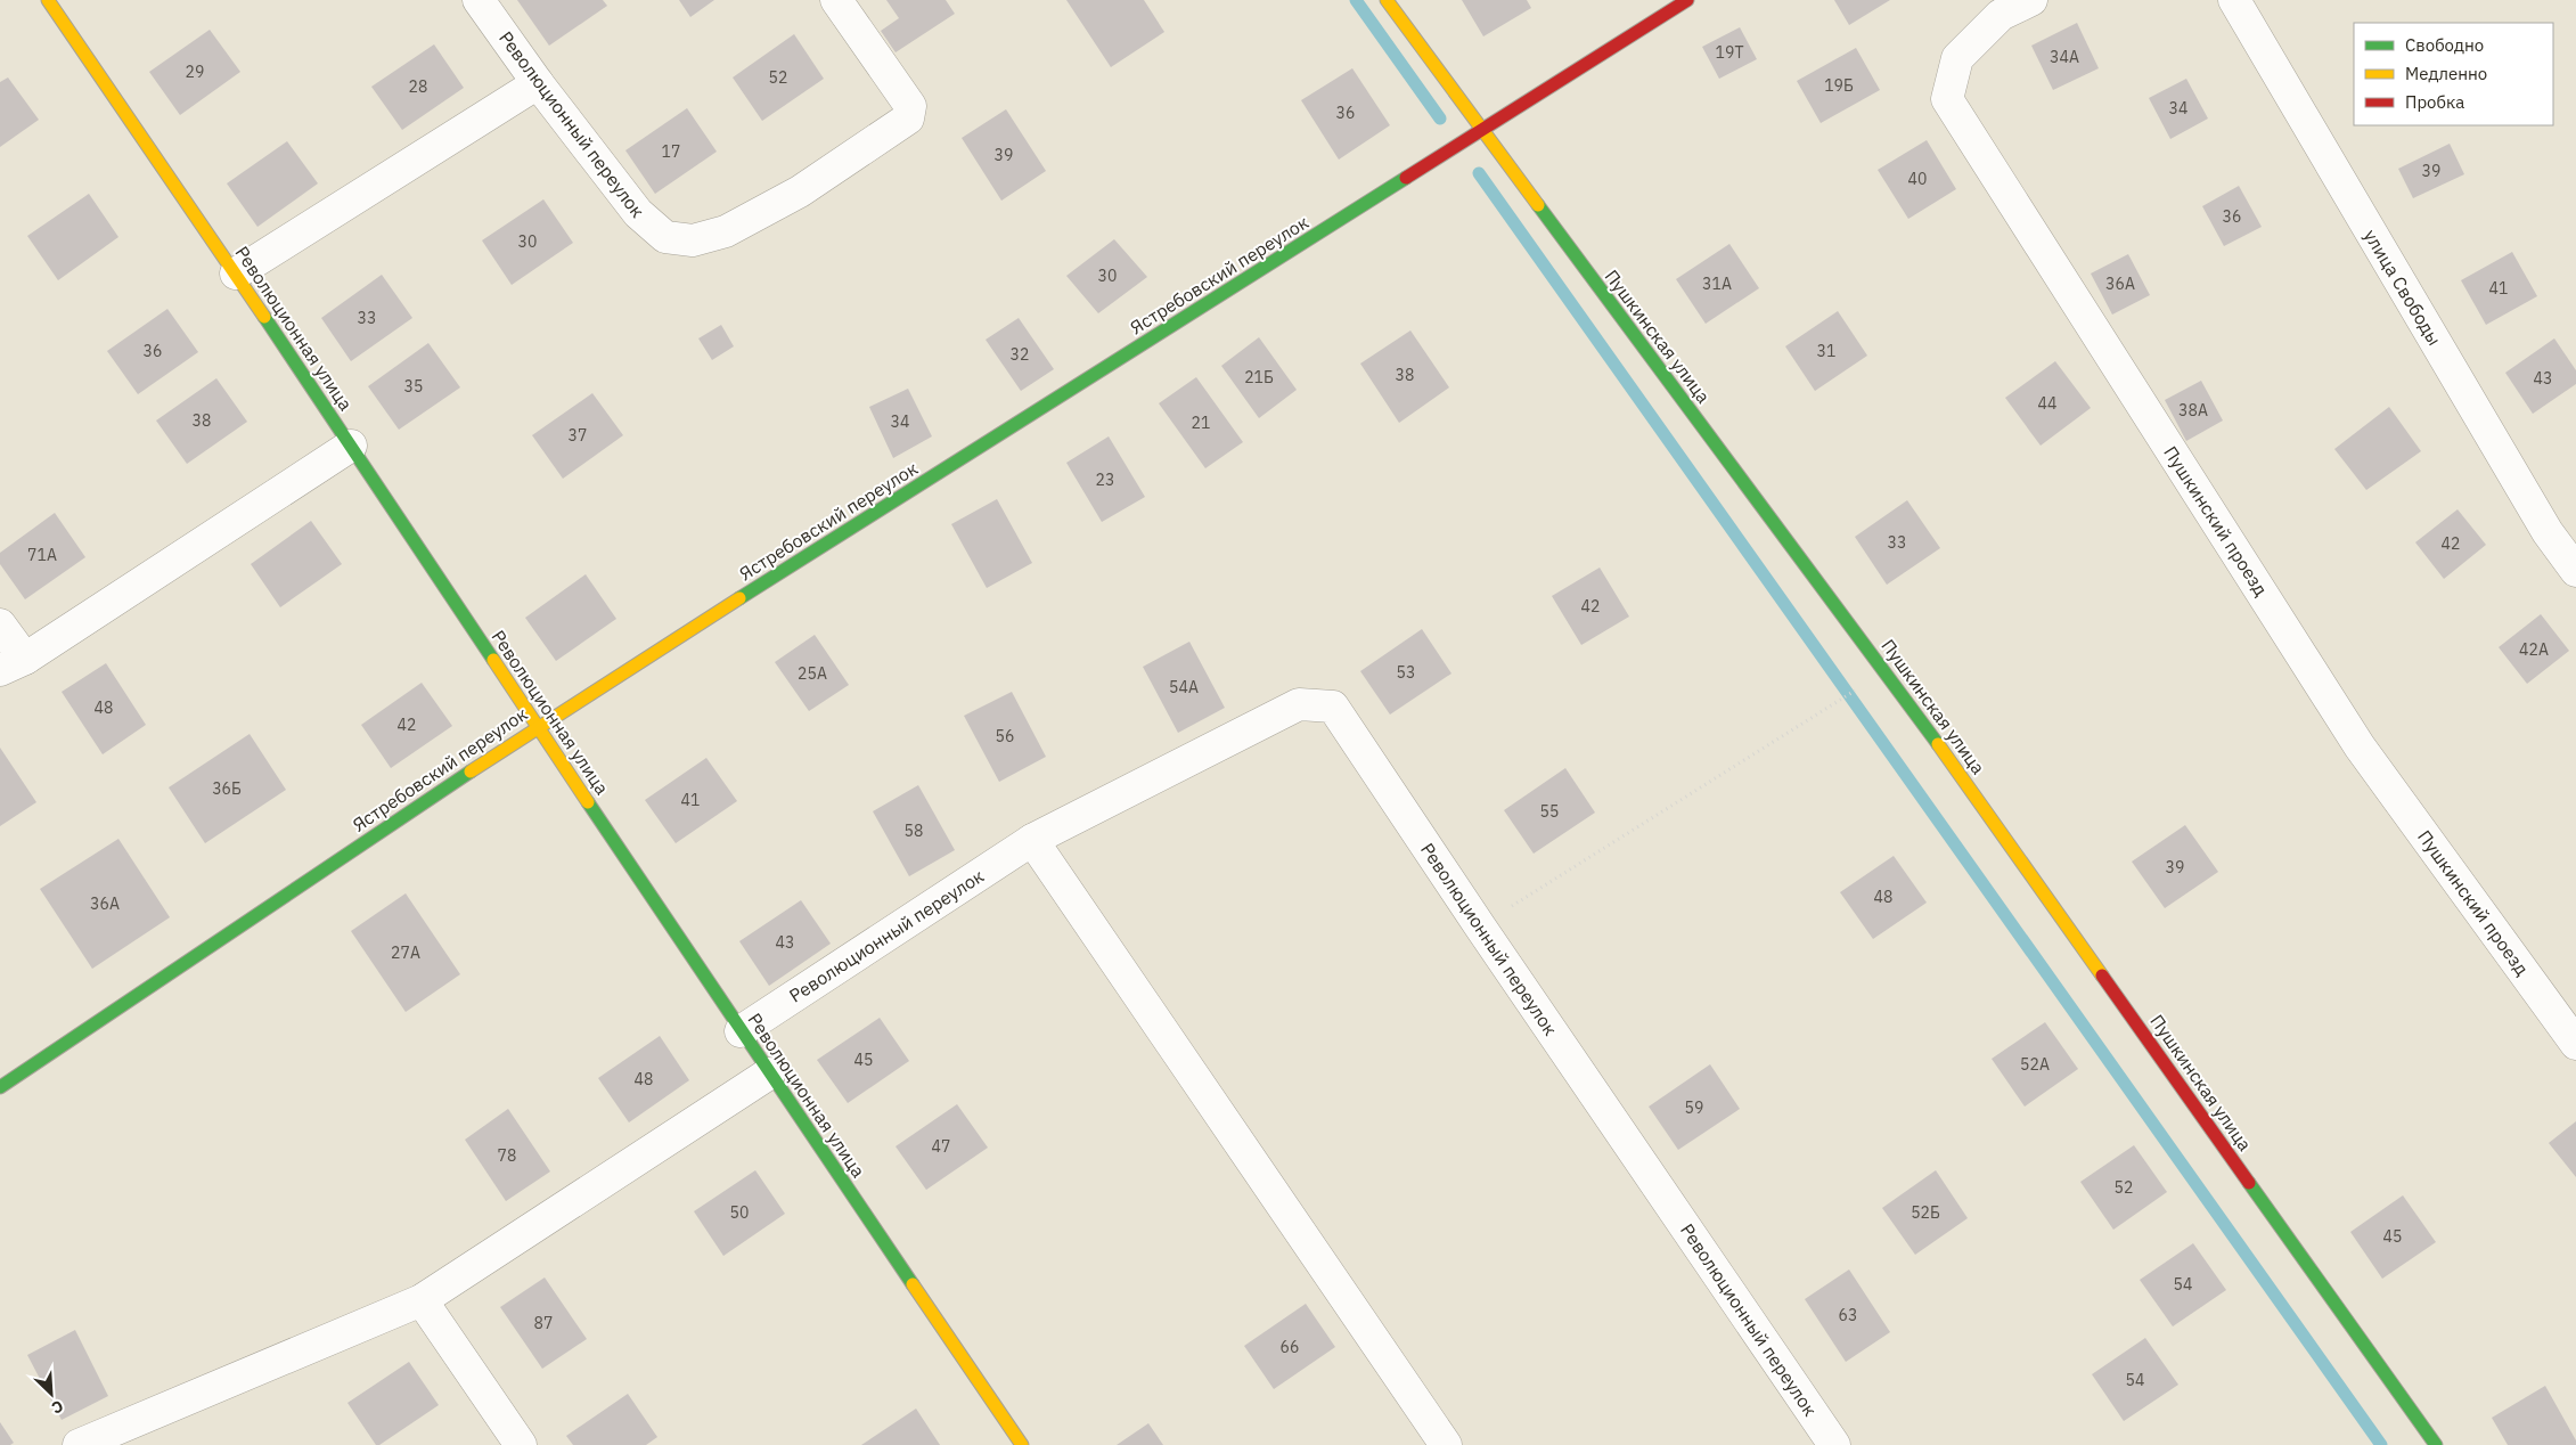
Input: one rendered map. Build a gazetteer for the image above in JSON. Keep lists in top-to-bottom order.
{
  "streets": {
    "street": [
      "Революционный переулок",
      "Ястребовский переулок",
      "улица Свободы",
      "Революционная улица",
      "Пушкинская улица",
      "Пушкинский проезд"
    ]
  },
  "crossings": [
    ["Революционный переулок", "Революционная улица"],
    ["Ястребовский переулок", "Революционная улица"],
    ["Ястребовский переулок", "Пушкинская улица"]
  ],
  "house_numbers": [
    "19Т",
    "34А",
    "29",
    "52",
    "19Б",
    "28",
    "34",
    "36",
    "17",
    "39",
    "39",
    "40",
    "36",
    "30",
    "30",
    "31А",
    "36А",
    "41",
    "33",
    "36",
    "31",
    "32",
    "38",
    "21Б",
    "43",
    "35",
    "44",
    "38А",
    "38",
    "34",
    "21",
    "37",
    "23",
    "33",
    "42",
    "71А",
    "42",
    "42А",
    "53",
    "25А",
    "54А",
    "48",
    "42",
    "56",
    "36Б",
    "41",
    "55",
    "58",
    "39",
    "48",
    "36А",
    "43",
    "27А",
    "45",
    "52А",
    "48",
    "59",
    "47",
    "78",
    "52",
    "50",
    "52Б",
    "45",
    "54",
    "63",
    "87",
    "66",
    "54"
  ],
  "legend": ["Свободно", "Медленно", "Пробка"],
  "north": "bottom right"
}
